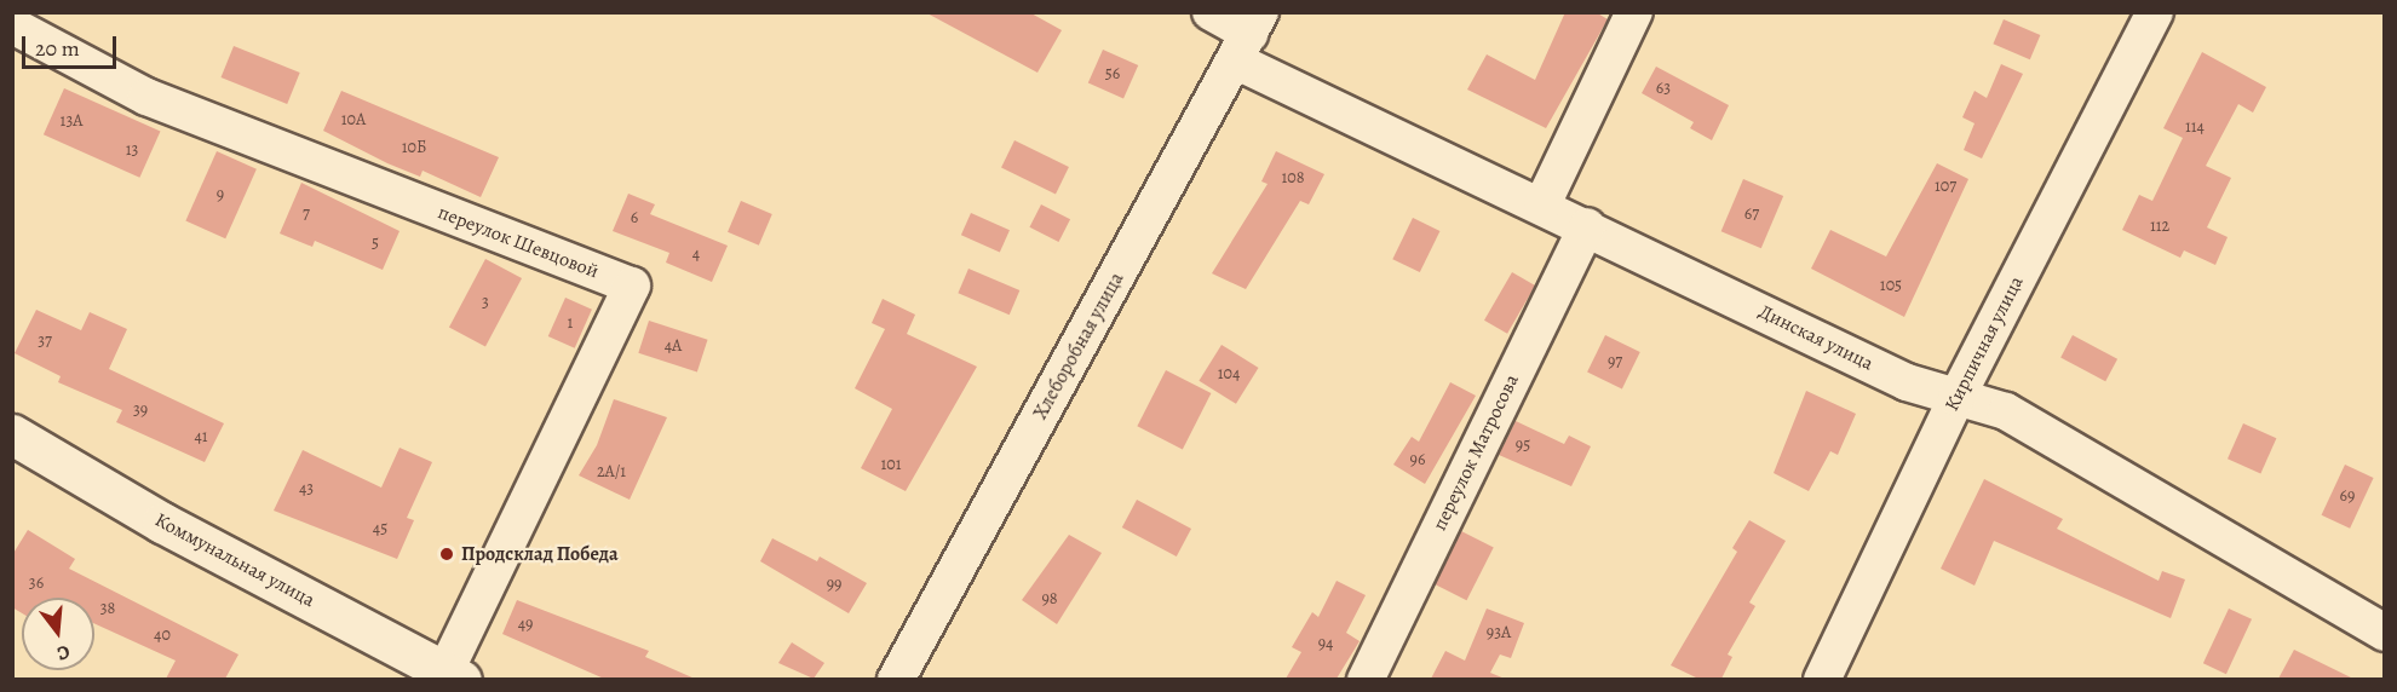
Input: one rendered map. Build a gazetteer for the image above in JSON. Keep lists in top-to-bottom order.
{
  "streets": {
    "street": [
      "переулок Шевцовой",
      "Динская улица",
      "Кирпичная улица",
      "Хлеборобная улица",
      "переулок Матросова",
      "Коммунальная улица"
    ]
  },
  "crossings": [
    ["переулок Шевцовой", "Коммунальная улица"],
    ["Динская улица", "Кирпичная улица"],
    ["Динская улица", "Хлеборобная улица"],
    ["Динская улица", "переулок Матросова"]
  ],
  "places": ["Продсклад Победа"],
  "house_numbers": [
    "56",
    "63",
    "10А",
    "13А",
    "114",
    "10Б",
    "13",
    "108",
    "107",
    "9",
    "7",
    "67",
    "6",
    "112",
    "5",
    "4",
    "105",
    "3",
    "1",
    "37",
    "4А",
    "97",
    "104",
    "39",
    "41",
    "95",
    "96",
    "101",
    "2А/1",
    "43",
    "69",
    "45",
    "36",
    "99",
    "98",
    "38",
    "49",
    "93А",
    "40",
    "94"
  ],
  "scale_bar": "20 m",
  "north": "bottom"
}
